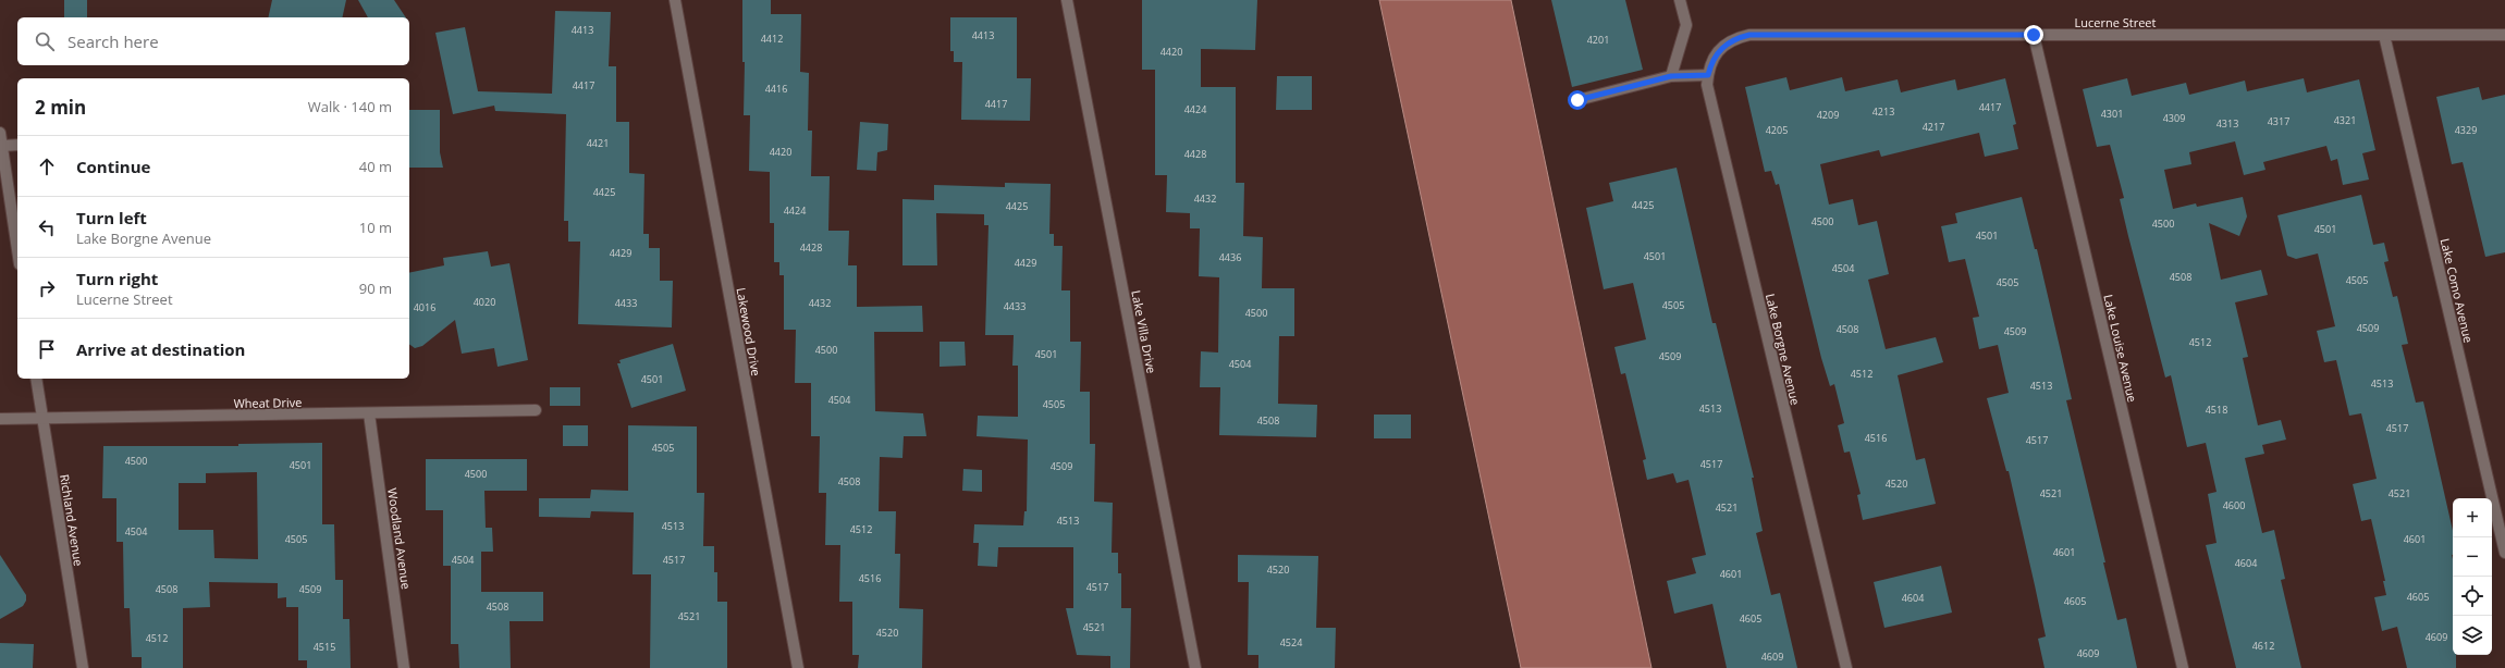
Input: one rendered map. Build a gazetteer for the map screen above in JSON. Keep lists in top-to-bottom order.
{
  "streets": {
    "street": [
      "Lucerne Street",
      "Lake Como Avenue",
      "Lakewood Drive",
      "Lake Villa Drive",
      "Lake Louise Avenue",
      "Lake Borgne Avenue",
      "Wheat Drive",
      "Richland Avenue",
      "Woodland Avenue"
    ]
  },
  "crossings": [
    ["Lucerne Street", "Lake Como Avenue"],
    ["Lucerne Street", "Lake Louise Avenue"],
    ["Lucerne Street", "Lake Borgne Avenue"],
    ["Wheat Drive", "Richland Avenue"],
    ["Wheat Drive", "Woodland Avenue"]
  ],
  "house_numbers": [
    "4413",
    "4413",
    "4412",
    "4201",
    "4420",
    "4417",
    "4416",
    "4417",
    "4417",
    "4424",
    "4213",
    "4301",
    "4209",
    "4309",
    "4321",
    "4317",
    "4313",
    "4217",
    "4205",
    "4329",
    "4421",
    "4420",
    "4428",
    "4425",
    "4432",
    "4425",
    "4425",
    "4424",
    "4500",
    "4500",
    "4501",
    "4501",
    "4428",
    "4429",
    "4501",
    "4436",
    "4429",
    "4504",
    "4508",
    "4505",
    "4505",
    "4020",
    "4433",
    "4432",
    "4505",
    "4433",
    "4016",
    "4500",
    "4509",
    "4508",
    "4509",
    "4512",
    "4500",
    "4501",
    "4509",
    "4504",
    "4512",
    "4501",
    "4513",
    "4513",
    "4504",
    "4505",
    "4513",
    "4518",
    "4508",
    "4517",
    "4516",
    "4517",
    "4505",
    "4500",
    "4517",
    "4501",
    "4509",
    "4500",
    "4508",
    "4520",
    "4521",
    "4521",
    "4600",
    "4521",
    "4513",
    "4513",
    "4512",
    "4504",
    "4505",
    "4601",
    "4601",
    "4504",
    "4517",
    "4604",
    "4520",
    "4601",
    "4516",
    "4517",
    "4508",
    "4509",
    "4605",
    "4604",
    "4605",
    "4508",
    "4521",
    "4605",
    "4521",
    "4520",
    "4609",
    "4512",
    "4524",
    "4612",
    "4515",
    "4609",
    "4609"
  ],
  "page": {
    "search": "Search here",
    "heading": ["2 min", "Walk · 140 m"],
    "list": [
      ["Continue", "40 m"],
      ["Turn left", "Lake Borgne Avenue", "10 m"],
      ["Turn right", "Lucerne Street", "90 m"],
      "Arrive at destination"
    ],
    "map_buttons": ["+", "−"]
  }
}
